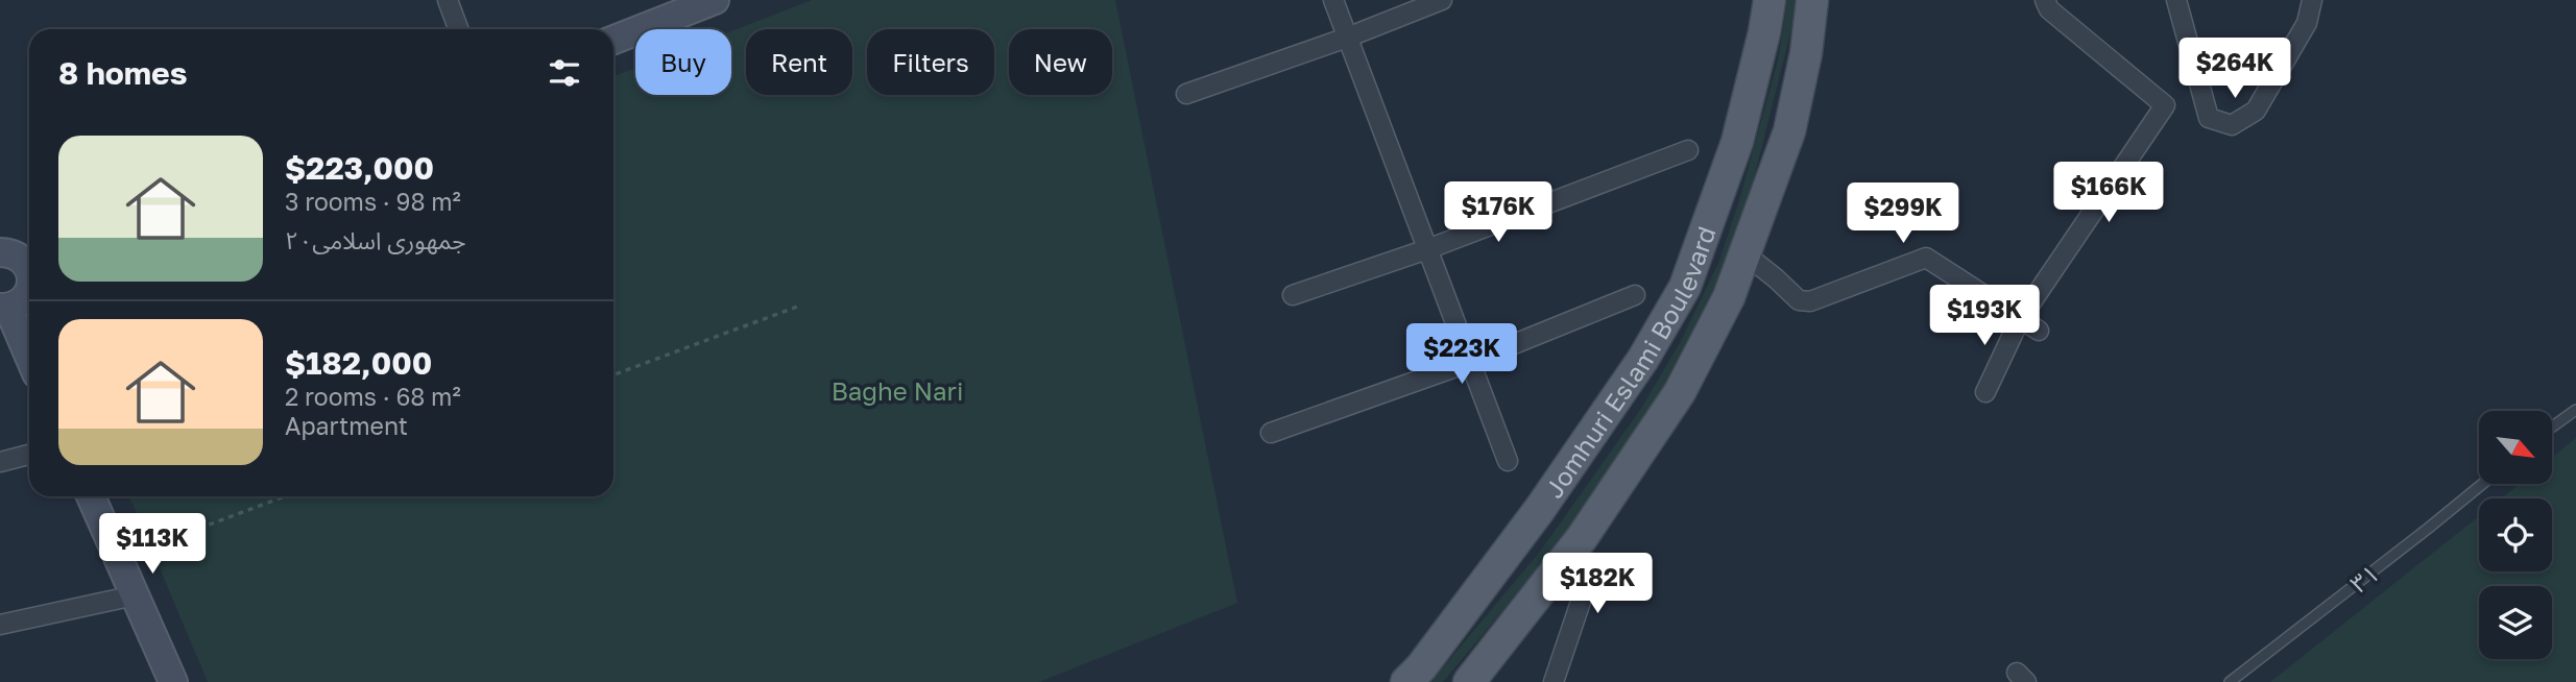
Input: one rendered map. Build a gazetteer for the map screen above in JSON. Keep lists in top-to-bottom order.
{
  "streets": {
    "main road": ["Jomhuri Eslami Boulevard"],
    "lane": ["۳۱"]
  },
  "parks": ["Baghe Nari"],
  "north": "bottom right",
  "page": {
    "chip": [
      "Buy",
      "Rent",
      "Filters",
      "New"
    ],
    "heading": "8 homes",
    "price": [
      "$264K",
      "$166K",
      "$176K",
      "$299K",
      "$193K",
      "$223K",
      "$113K",
      "$182K"
    ],
    "list": [
      {
        "name": "$223,000",
        "note": "3 rooms · 98 m² · جمهوری اسلامی۲۰"
      },
      {
        "name": "$182,000",
        "note": "2 rooms · 68 m² · Apartment"
      }
    ]
  }
}
